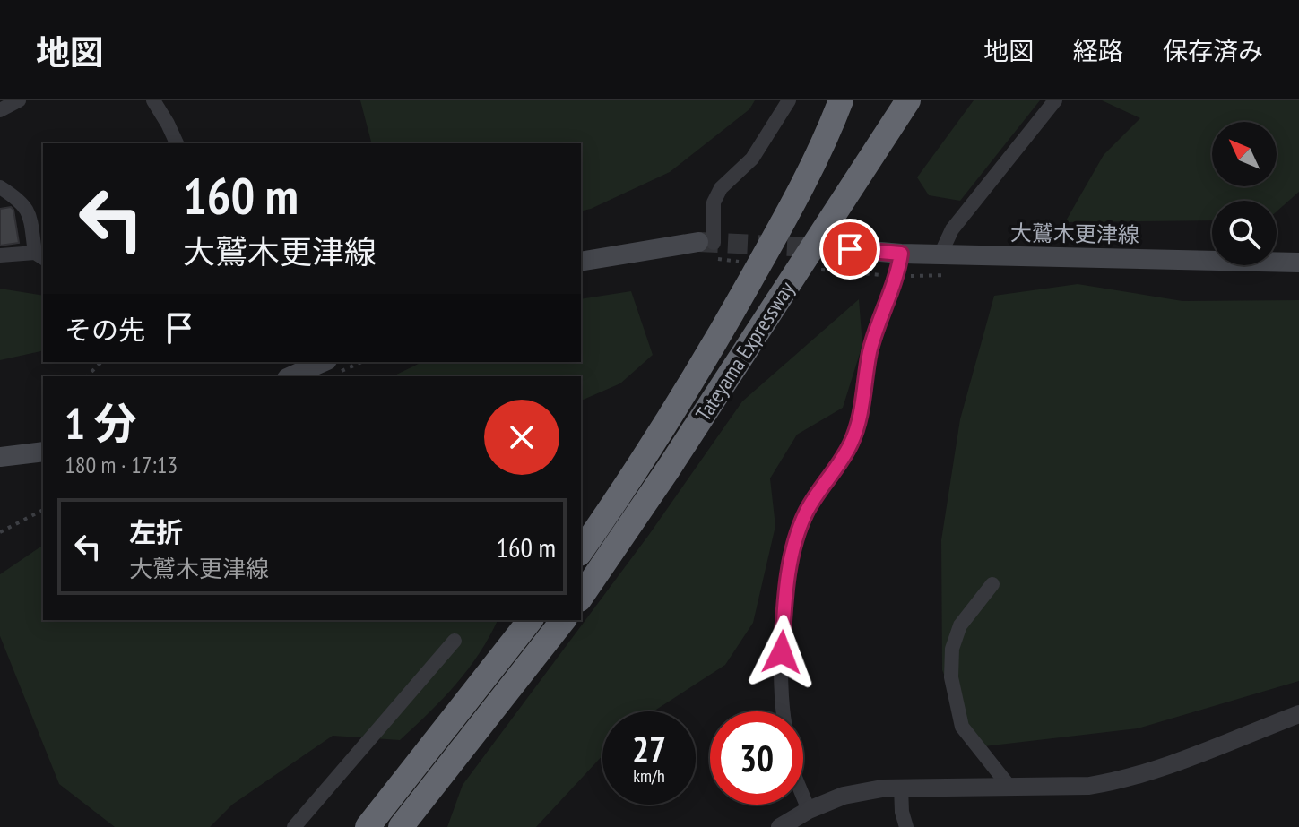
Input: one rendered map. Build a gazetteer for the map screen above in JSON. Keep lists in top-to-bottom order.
{
  "streets": {
    "highway": ["Tateyama Expressway"],
    "main road": ["大鷲木更津線"]
  },
  "north": "top left",
  "page": {
    "header": "地図",
    "nav": ["地図", "経路", "保存済み"],
    "turn": ["160 m", "大鷲木更津線"],
    "then": "その先",
    "heading": ["1 分", "180 m · 17:13"],
    "list": [
      {
        "name": "左折",
        "note": "大鷲木更津線",
        "value": "160 m"
      }
    ],
    "speed": "27 km/h",
    "limit": "30"
  }
}
